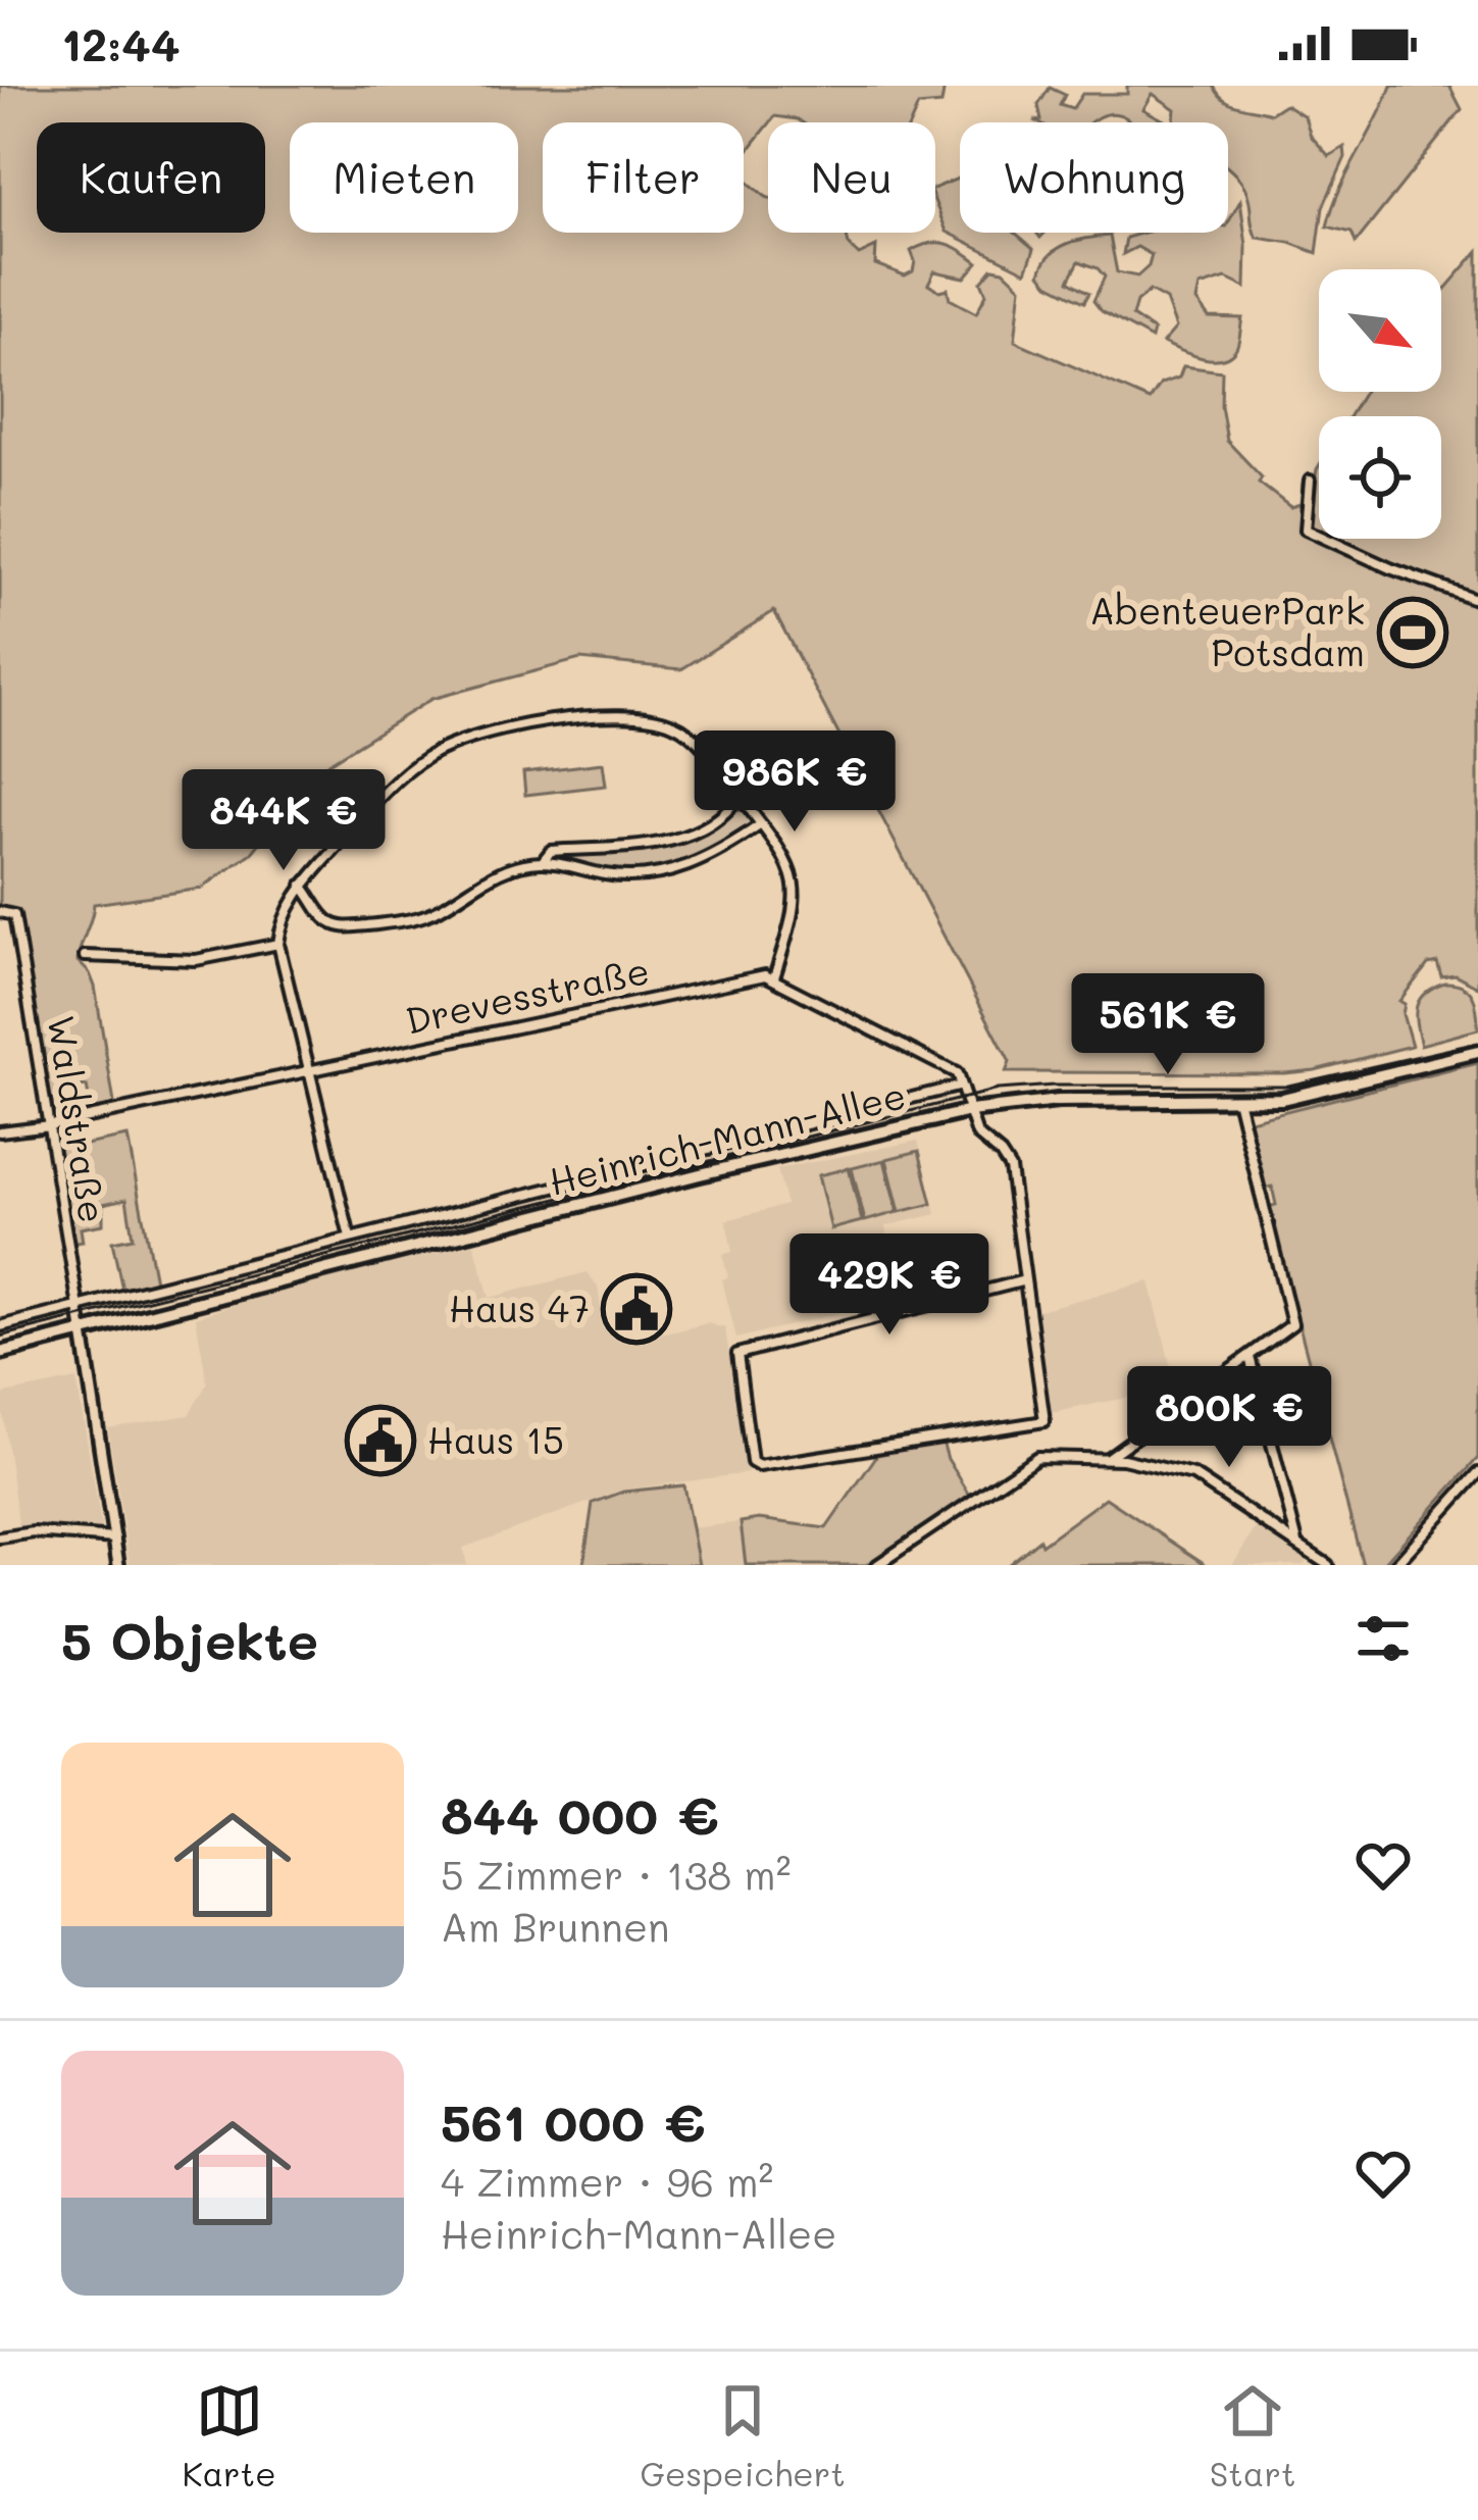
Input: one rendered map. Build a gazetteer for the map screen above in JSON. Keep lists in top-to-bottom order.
{
  "streets": {
    "main road": ["Heinrich-Mann-Allee"],
    "street": ["Drevesstraße", "Waldstraße"]
  },
  "crossings": [
    ["Drevesstraße", "Waldstraße"],
    ["Waldstraße", "Heinrich-Mann-Allee"]
  ],
  "places": {
    "sports": ["AbenteuerPark Potsdam"],
    "public building": ["Haus 47", "Haus 15"]
  },
  "north": "bottom right",
  "page": {
    "status": "12:44",
    "chip": [
      "Kaufen",
      "Mieten",
      "Filter",
      "Neu",
      "Wohnung"
    ],
    "price": [
      "986K €",
      "844K €",
      "561K €",
      "429K €",
      "800K €"
    ],
    "heading": "5 Objekte",
    "list": [
      {
        "name": "844 000 €",
        "note": "5 Zimmer · 138 m² · Am Brunnen"
      },
      {
        "name": "561 000 €",
        "note": "4 Zimmer · 96 m² · Heinrich-Mann-Allee"
      }
    ],
    "tabs": ["Karte", "Gespeichert", "Start"]
  }
}
